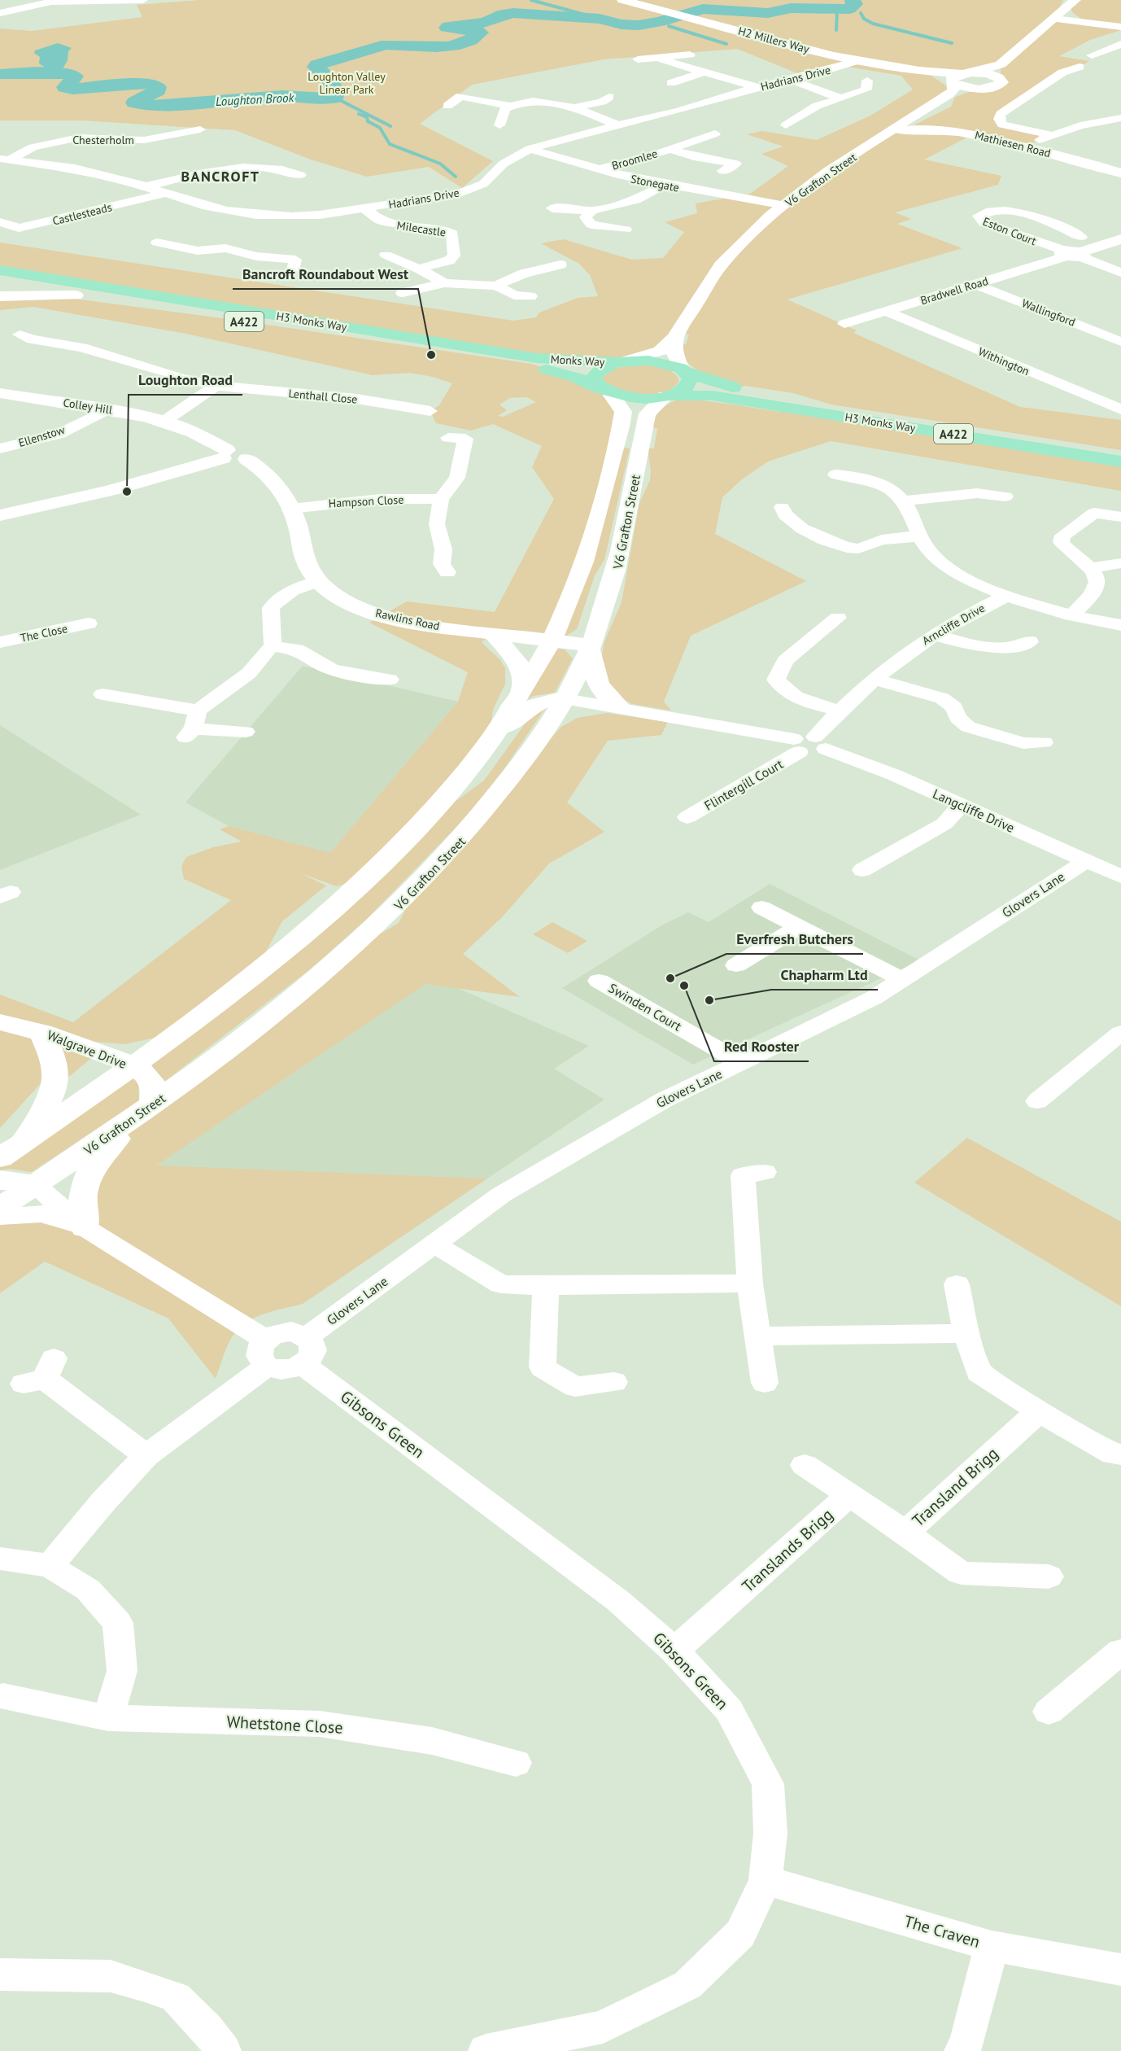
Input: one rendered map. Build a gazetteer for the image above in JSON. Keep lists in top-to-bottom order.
{
  "streets": {
    "main road": ["A422", "H3 Monks Way", "Monks Way"],
    "street": [
      "H2 Millers Way",
      "Hadrians Drive",
      "Chesterholm",
      "Mathiesen Road",
      "Broomlee",
      "V6 Grafton Street",
      "Stonegate",
      "Castlesteads",
      "Milecastle",
      "Eston Court",
      "Bradwell Road",
      "Wallingford",
      "Withington",
      "Lenthall Close",
      "Colley Hill",
      "Ellenstow",
      "Hampson Close",
      "Rawlins Road",
      "Arncliffe Drive",
      "The Close",
      "Flintergill Court",
      "Langcliffe Drive",
      "Glovers Lane",
      "Swinden Court",
      "Walgrave Drive",
      "Gibsons Green",
      "Transland Brigg",
      "Translands Brigg",
      "Whetstone Close",
      "The Craven"
    ]
  },
  "crossings": [
    ["H2 Millers Way", "Hadrians Drive"],
    ["H2 Millers Way", "V6 Grafton Street"],
    ["Hadrians Drive", "Chesterholm"],
    ["Hadrians Drive", "Stonegate"],
    ["Hadrians Drive", "Castlesteads"],
    ["Hadrians Drive", "Milecastle"],
    ["Mathiesen Road", "V6 Grafton Street"],
    ["Broomlee", "Stonegate"],
    ["V6 Grafton Street", "Stonegate"],
    ["V6 Grafton Street", "A422"],
    ["V6 Grafton Street", "H3 Monks Way"],
    ["V6 Grafton Street", "Monks Way"],
    ["V6 Grafton Street", "Rawlins Road"],
    ["V6 Grafton Street", "Walgrave Drive"],
    ["Eston Court", "Bradwell Road"],
    ["Bradwell Road", "Wallingford"],
    ["Bradwell Road", "Withington"],
    ["A422", "H3 Monks Way"],
    ["A422", "Monks Way"],
    ["H3 Monks Way", "Monks Way"],
    ["Colley Hill", "Ellenstow"],
    ["Colley Hill", "Rawlins Road"],
    ["Hampson Close", "Rawlins Road"],
    ["Arncliffe Drive", "Langcliffe Drive"],
    ["Langcliffe Drive", "Glovers Lane"],
    ["Glovers Lane", "Swinden Court"],
    ["Glovers Lane", "Gibsons Green"],
    ["Gibsons Green", "Translands Brigg"],
    ["Gibsons Green", "The Craven"]
  ],
  "districts": ["BANCROFT"],
  "water": ["Loughton Brook"],
  "parks": ["Loughton Valley Linear Park"],
  "places": [
    "Bancroft Roundabout West",
    "Loughton Road",
    "Everfresh Butchers",
    "Red Rooster",
    "Chapharm Ltd"
  ]
}
